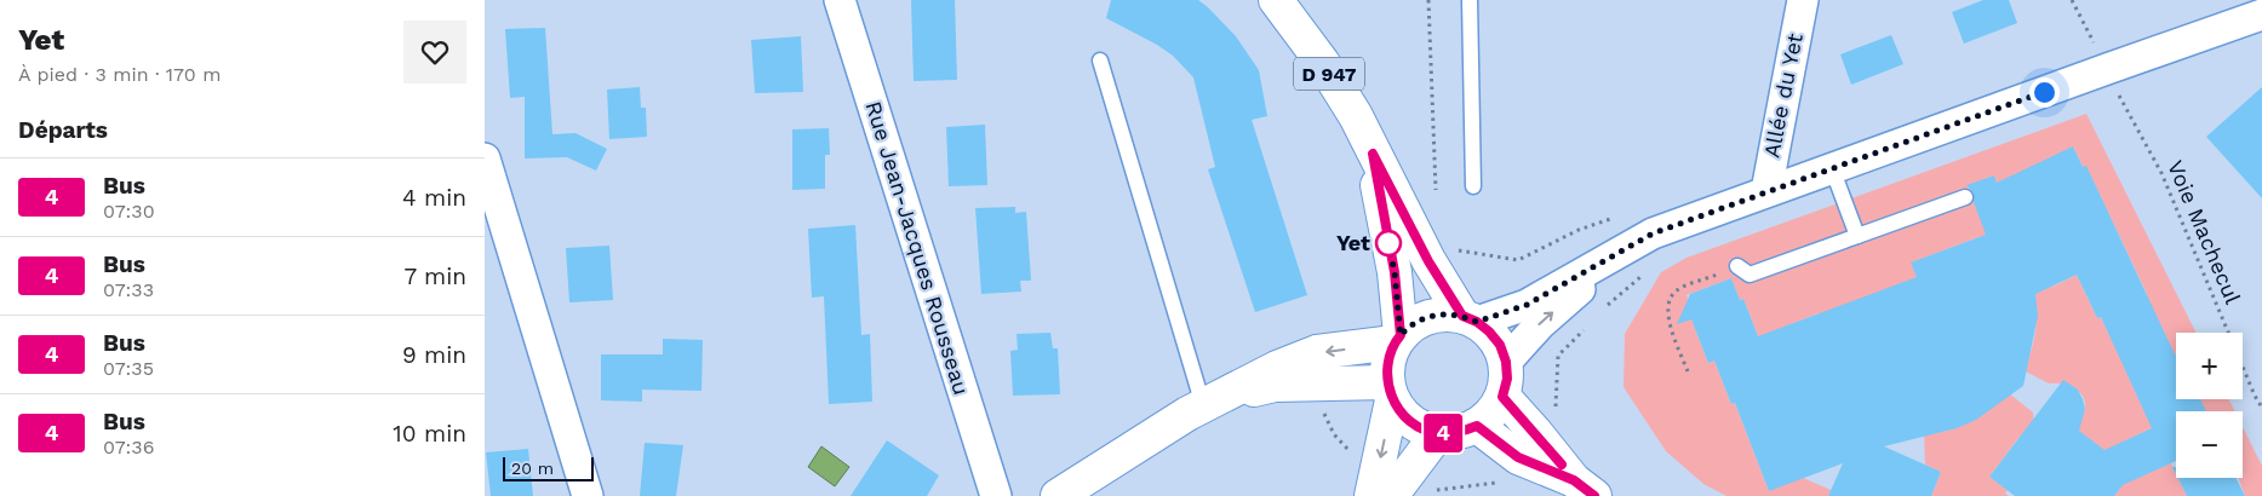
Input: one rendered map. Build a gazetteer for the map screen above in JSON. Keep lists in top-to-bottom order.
{
  "streets": {
    "main road": ["D 947"],
    "street": ["Allée du Yet", "Rue Jean-Jacques Rousseau"],
    "path": ["Voie Machecul"]
  },
  "places": ["Yet"],
  "lines": ["bus line 4"],
  "scale_bar": "20 m",
  "page": {
    "heading": [
      ["Yet", "À pied · 3 min · 170 m"],
      "Départs"
    ],
    "on_map": "4",
    "list": [
      {
        "mark": "4",
        "name": "Bus",
        "note": "07:30",
        "value": "4 min"
      },
      {
        "mark": "4",
        "name": "Bus",
        "note": "07:33",
        "value": "7 min"
      },
      {
        "mark": "4",
        "name": "Bus",
        "note": "07:35",
        "value": "9 min"
      },
      {
        "mark": "4",
        "name": "Bus",
        "note": "07:36",
        "value": "10 min"
      }
    ],
    "map_buttons": ["+", "−"],
    "scale": "20 m"
  }
}
